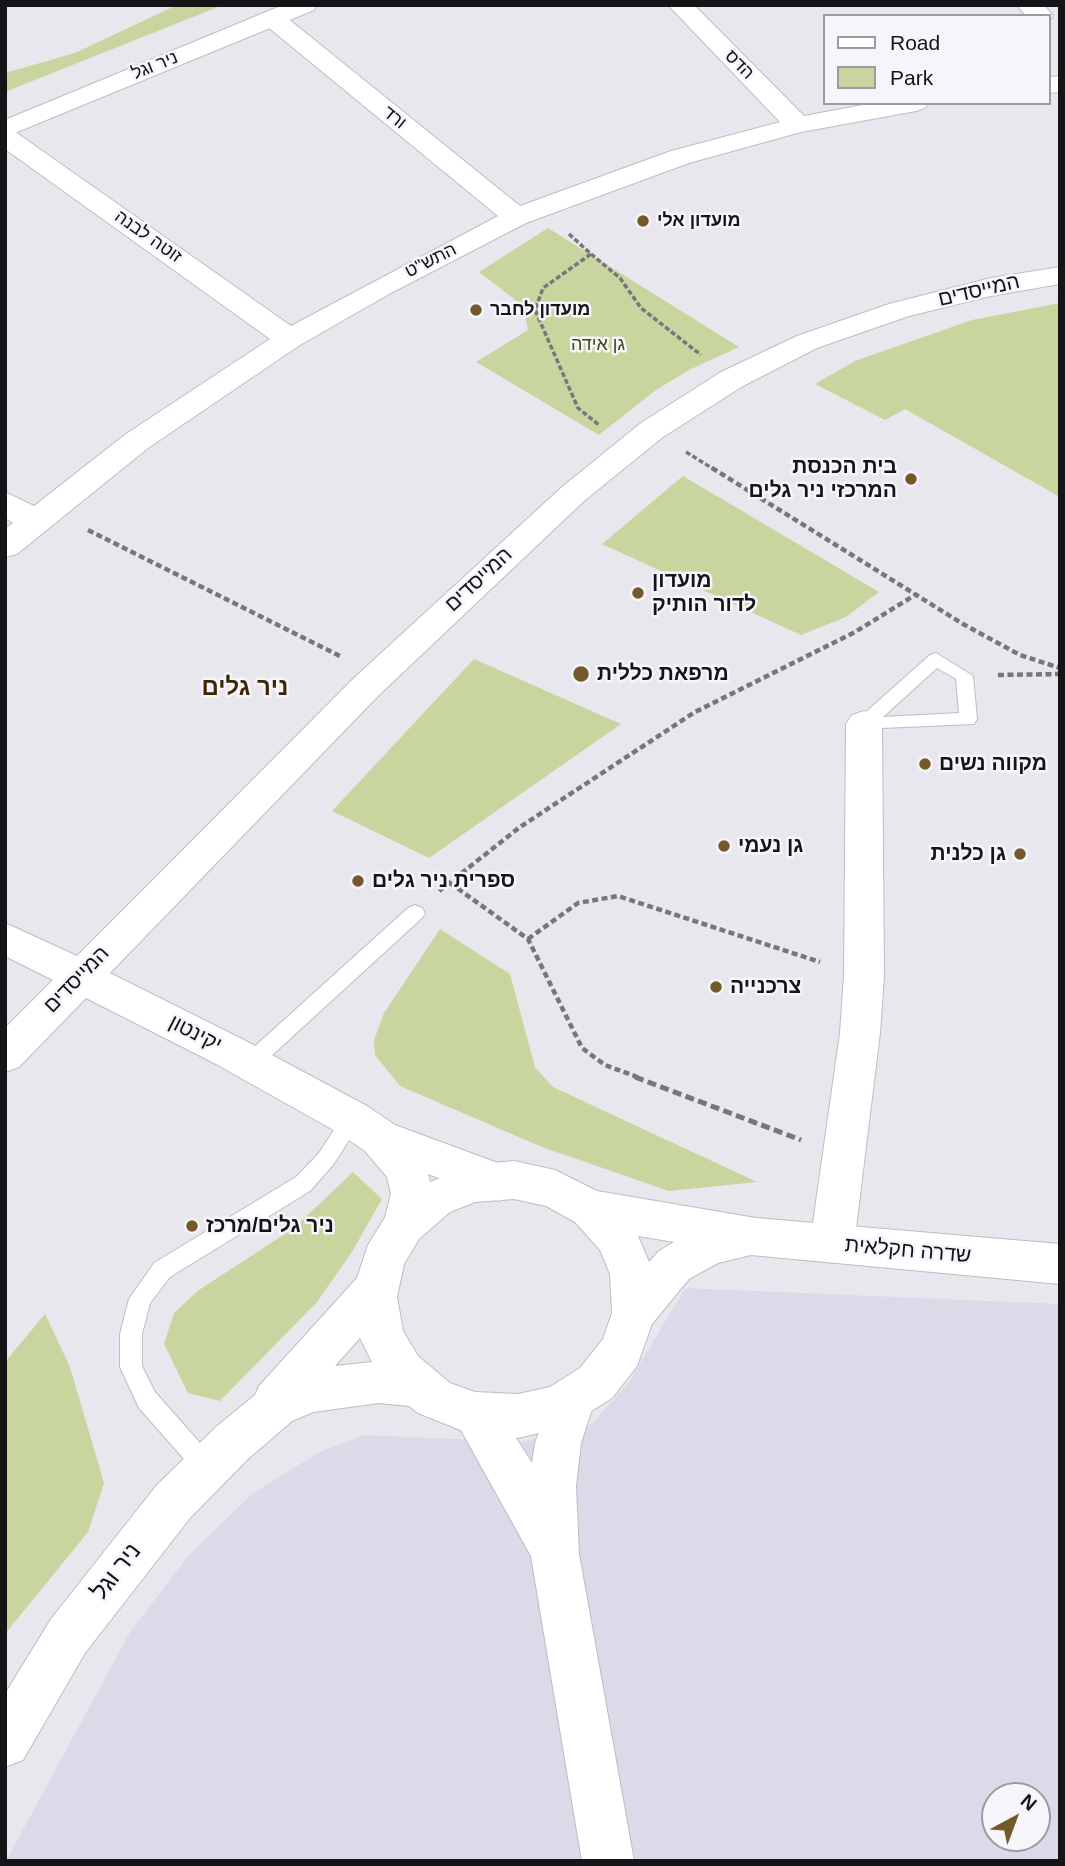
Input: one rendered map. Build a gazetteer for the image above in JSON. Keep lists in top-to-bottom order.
{
  "streets": {
    "street": [
      "הדס",
      "ניר וגל",
      "ורד",
      "זוטה לבנה",
      "התש\"ט",
      "המייסדים",
      "יקינטון",
      "שדרה חקלאית"
    ]
  },
  "crossings": [
    ["הדס", "התש\"ט"],
    ["ניר וגל", "ורד"],
    ["ניר וגל", "יקינטון"],
    ["ניר וגל", "שדרה חקלאית"],
    ["ורד", "התש\"ט"],
    ["זוטה לבנה", "התש\"ט"],
    ["המייסדים", "יקינטון"],
    ["יקינטון", "שדרה חקלאית"]
  ],
  "districts": ["ניר גלים"],
  "parks": ["גן אידה"],
  "places": [
    "מועדון אלי",
    "מועדון לחבר",
    "בית הכנסת המרכזי ניר גלים",
    "מועדון לדור הותיק",
    "מרפאת כללית",
    "מקווה נשים",
    "גן נעמי",
    "גן כלנית",
    "ספרית ניר גלים",
    "צרכנייה",
    "ניר גלים/מרכז"
  ],
  "legend": ["Road", "Park"],
  "north": "top right"
}
